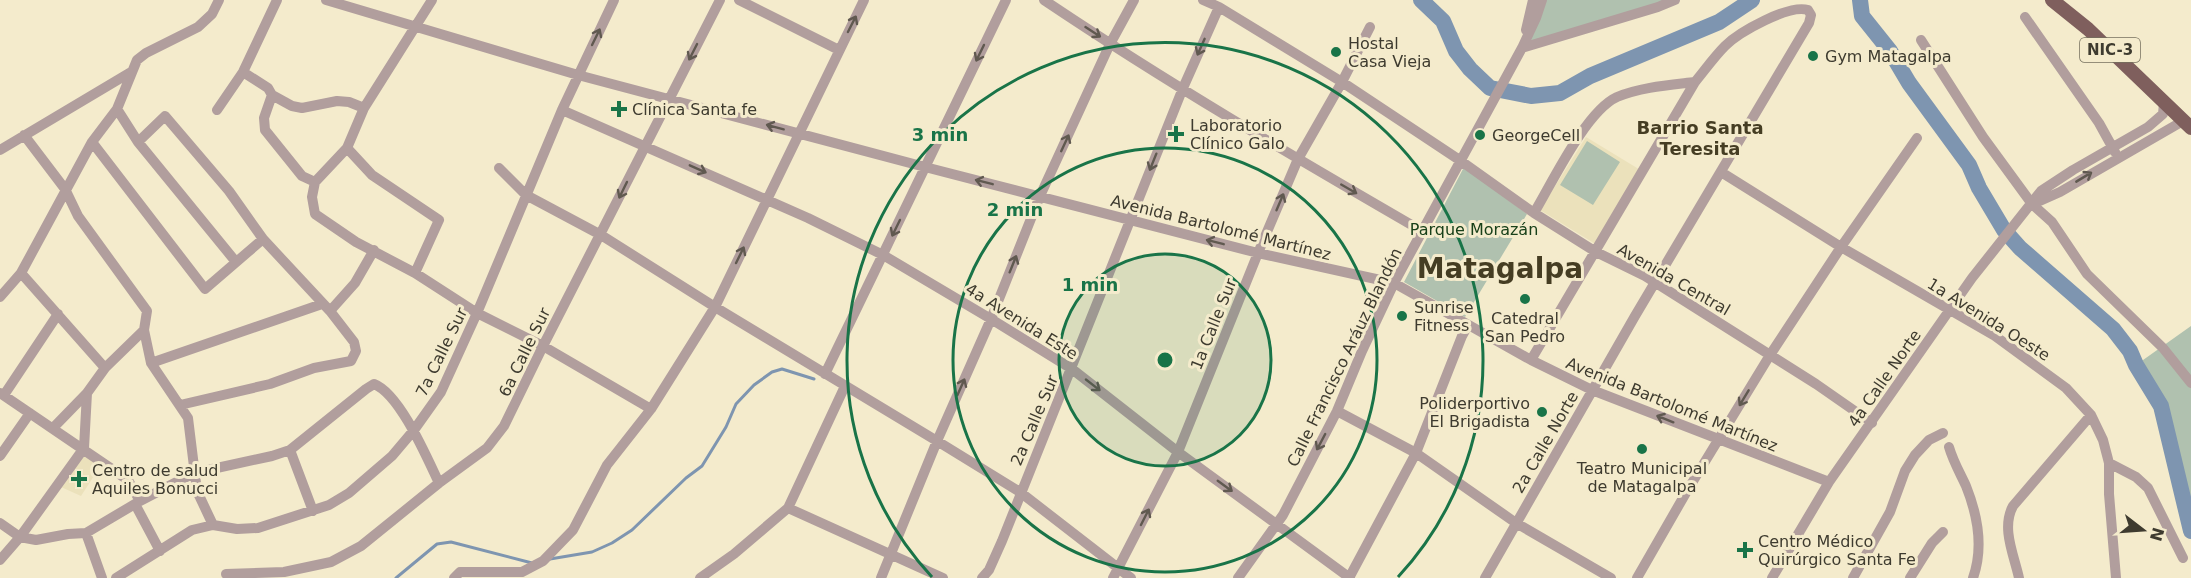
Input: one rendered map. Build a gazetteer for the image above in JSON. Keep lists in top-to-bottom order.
{
  "streets": {
    "main road": ["NIC-3"],
    "street": [
      "Avenida Bartolomé Martínez",
      "Avenida Central",
      "1a Avenida Oeste",
      "4a Avenida Este",
      "1a Calle Sur",
      "7a Calle Sur",
      "6a Calle Sur",
      "Calle Francisco Aráuz Blandón",
      "4a Calle Norte",
      "2a Calle Sur",
      "2a Calle Norte"
    ]
  },
  "crossings": [
    ["NIC-3", "4a Calle Norte"],
    ["Avenida Bartolomé Martínez", "1a Calle Sur"],
    ["Avenida Bartolomé Martínez", "7a Calle Sur"],
    ["Avenida Bartolomé Martínez", "6a Calle Sur"],
    ["Avenida Bartolomé Martínez", "Calle Francisco Aráuz Blandón"],
    ["Avenida Bartolomé Martínez", "4a Calle Norte"],
    ["Avenida Bartolomé Martínez", "2a Calle Sur"],
    ["Avenida Bartolomé Martínez", "2a Calle Norte"],
    ["Avenida Central", "1a Calle Sur"],
    ["Avenida Central", "Calle Francisco Aráuz Blandón"],
    ["Avenida Central", "4a Calle Norte"],
    ["Avenida Central", "2a Calle Sur"],
    ["Avenida Central", "2a Calle Norte"],
    ["1a Avenida Oeste", "4a Calle Norte"],
    ["1a Avenida Oeste", "2a Calle Norte"],
    ["4a Avenida Este", "1a Calle Sur"],
    ["4a Avenida Este", "7a Calle Sur"],
    ["4a Avenida Este", "6a Calle Sur"],
    ["4a Avenida Este", "Calle Francisco Aráuz Blandón"],
    ["4a Avenida Este", "2a Calle Sur"]
  ],
  "one_way": ["4a Avenida Este", "1a Calle Sur"],
  "districts": ["Barrio Santa Teresita", "Matagalpa"],
  "parks": ["Parque Morazán"],
  "places": {
    "other": [
      "Hostal Casa Vieja",
      "Gym Matagalpa",
      "GeorgeCell",
      "Catedral San Pedro",
      "Sunrise Fitness",
      "Poliderportivo El Brigadista",
      "Teatro Municipal de Matagalpa"
    ],
    "health": [
      "Clínica Santa fe",
      "Laboratorio Clínico Galo",
      "Centro de salud Aquiles Bonucci",
      "Centro Médico Quirúrgico Santa Fe"
    ]
  },
  "north": "right",
  "rings": ["3 min", "2 min", "1 min"]
}
